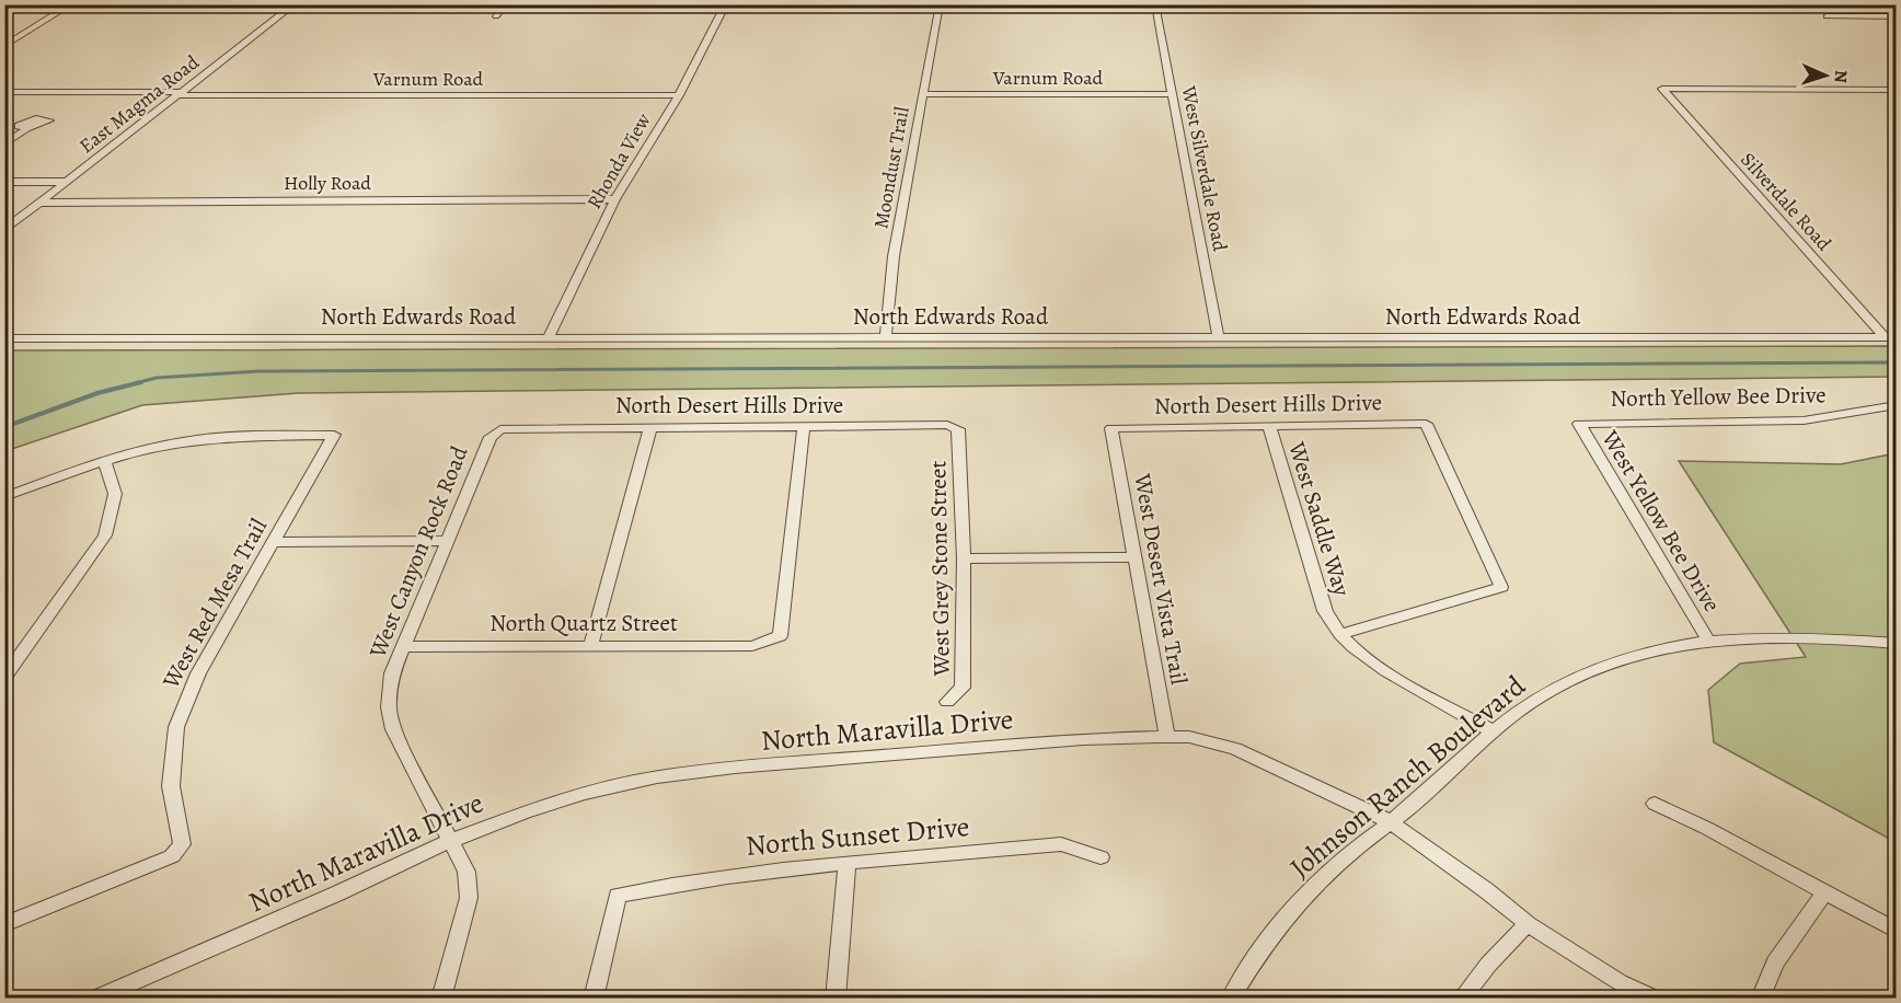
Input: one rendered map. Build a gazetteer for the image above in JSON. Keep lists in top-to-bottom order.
{
  "streets": {
    "street": [
      "Varnum Road",
      "East Magma Road",
      "Rhonda View",
      "Moondust Trail",
      "West Silverdale Road",
      "Holly Road",
      "Silverdale Road",
      "North Edwards Road",
      "North Yellow Bee Drive",
      "North Desert Hills Drive",
      "West Saddle Way",
      "West Yellow Bee Drive",
      "West Canyon Rock Road",
      "West Grey Stone Street",
      "West Desert Vista Trail",
      "West Red Mesa Trail",
      "North Quartz Street",
      "North Maravilla Drive",
      "Johnson Ranch Boulevard",
      "North Sunset Drive"
    ]
  },
  "crossings": [
    ["Varnum Road", "East Magma Road"],
    ["Varnum Road", "Rhonda View"],
    ["Varnum Road", "Moondust Trail"],
    ["Varnum Road", "West Silverdale Road"],
    ["East Magma Road", "Holly Road"],
    ["Rhonda View", "Holly Road"],
    ["Rhonda View", "North Edwards Road"],
    ["Moondust Trail", "North Edwards Road"],
    ["West Silverdale Road", "North Edwards Road"],
    ["Silverdale Road", "North Edwards Road"],
    ["North Yellow Bee Drive", "West Yellow Bee Drive"],
    ["North Desert Hills Drive", "West Saddle Way"],
    ["North Desert Hills Drive", "West Canyon Rock Road"],
    ["North Desert Hills Drive", "West Grey Stone Street"],
    ["North Desert Hills Drive", "West Desert Vista Trail"],
    ["North Desert Hills Drive", "North Quartz Street"],
    ["West Saddle Way", "Johnson Ranch Boulevard"],
    ["West Yellow Bee Drive", "Johnson Ranch Boulevard"],
    ["West Canyon Rock Road", "North Quartz Street"],
    ["West Canyon Rock Road", "North Maravilla Drive"],
    ["West Desert Vista Trail", "North Maravilla Drive"],
    ["North Maravilla Drive", "Johnson Ranch Boulevard"]
  ],
  "north": "right"
}
